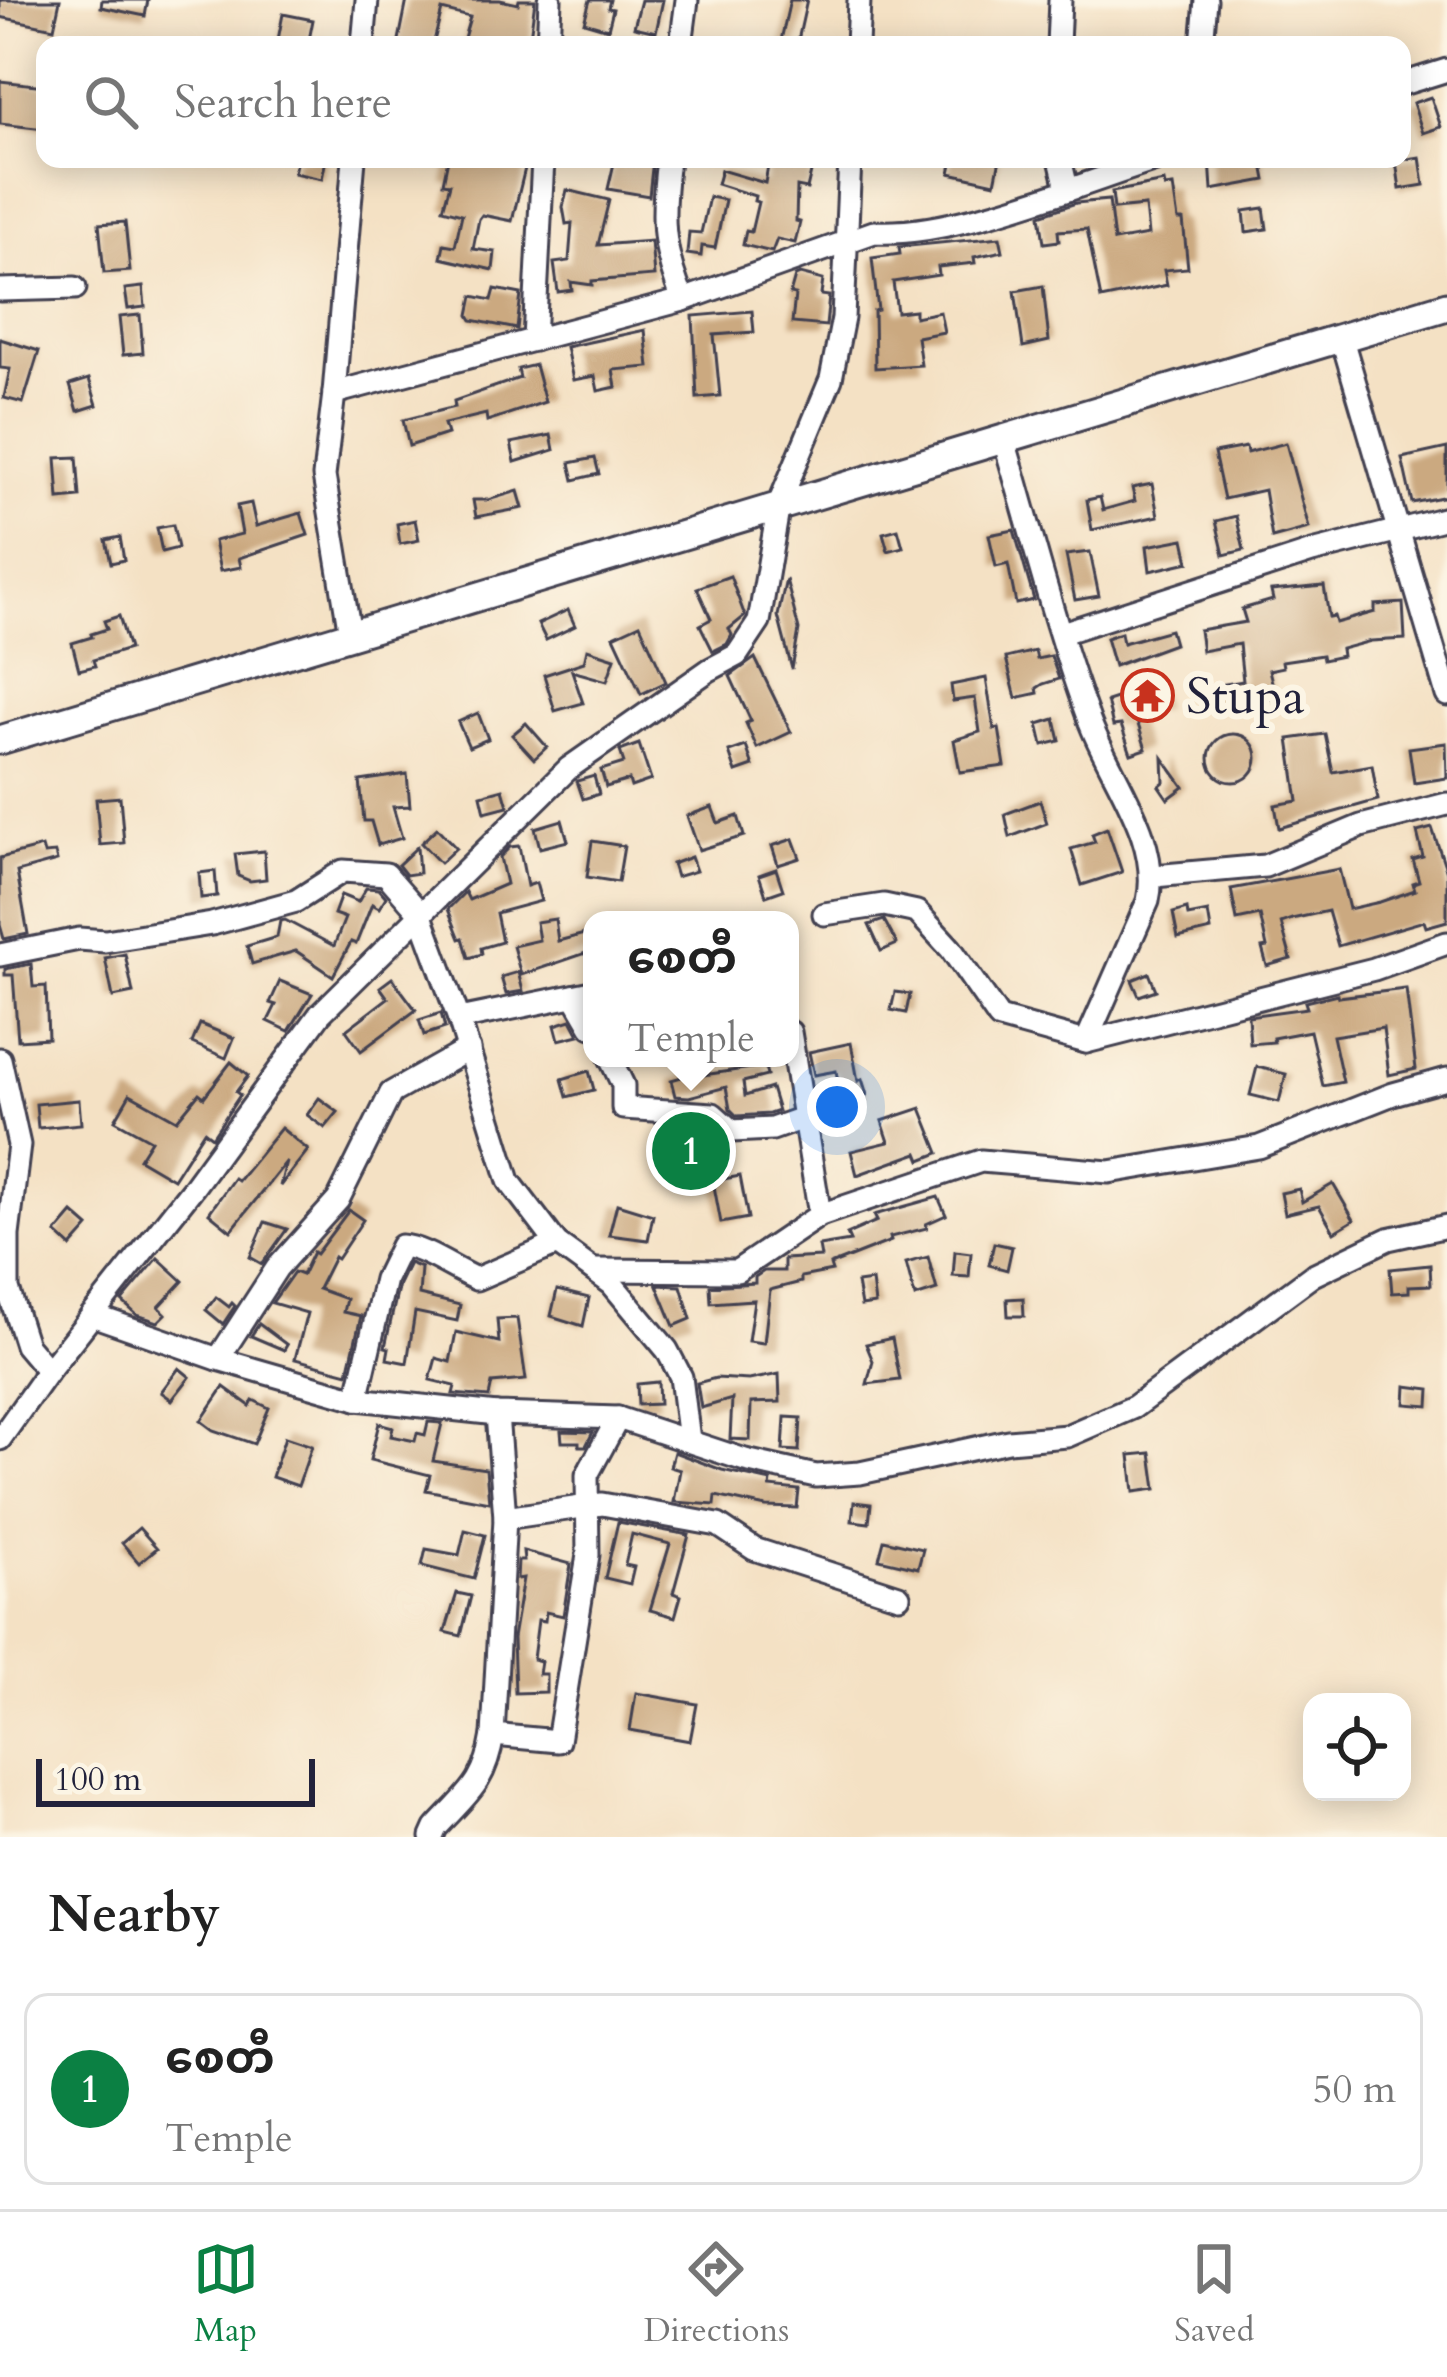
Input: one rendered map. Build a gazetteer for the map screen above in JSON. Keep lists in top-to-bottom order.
{
  "places": {
    "temple": ["Stupa"]
  },
  "scale_bar": "100 m",
  "page": {
    "search": "Search here",
    "popup": ["စေတီ", "Temple"],
    "pins": "1",
    "scale": "100 m",
    "heading": "Nearby",
    "list": [
      {
        "mark": "1",
        "name": "စေတီ",
        "note": "Temple",
        "value": "50 m"
      }
    ],
    "nav": ["Map", "Directions", "Saved"]
  }
}
